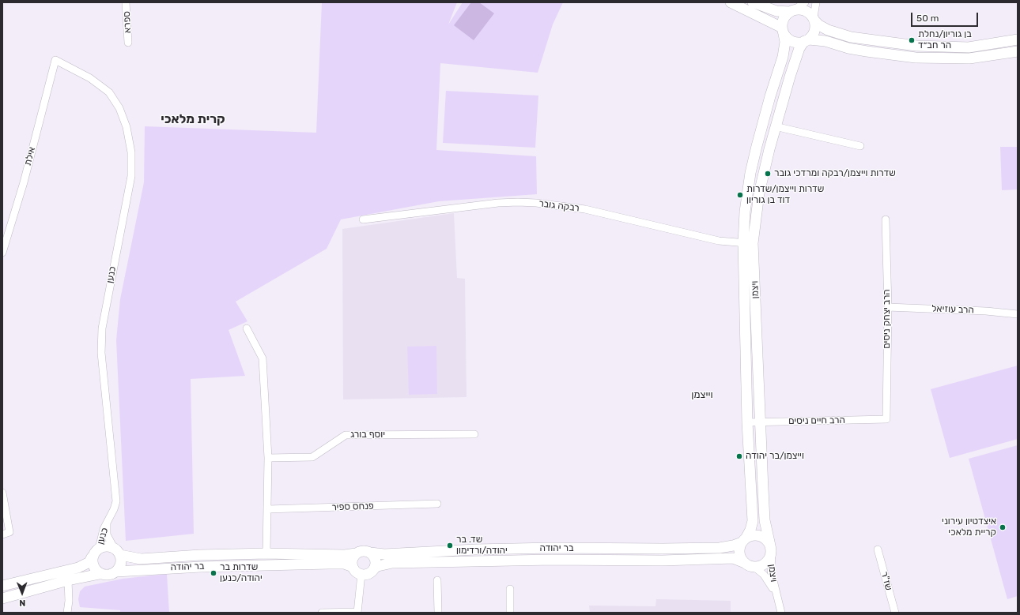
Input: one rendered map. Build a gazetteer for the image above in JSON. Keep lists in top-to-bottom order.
{
  "streets": {
    "street": [
      "ספרא",
      "אילת",
      "רבקה גובר",
      "כנען",
      "ויצמן",
      "הרב עוזיאל",
      "הרב יצחק ניסים",
      "הרב חיים ניסים",
      "יוסף בורג",
      "פנחס ספיר",
      "בר יהודה",
      "שז\"ר"
    ]
  },
  "crossings": [
    ["אילת", "כנען"],
    ["רבקה גובר", "ויצמן"],
    ["כנען", "בר יהודה"],
    ["ויצמן", "הרב חיים ניסים"],
    ["ויצמן", "בר יהודה"],
    ["הרב עוזיאל", "הרב יצחק ניסים"],
    ["הרב יצחק ניסים", "הרב חיים ניסים"]
  ],
  "districts": ["קרית מלאכי", "וייצמן"],
  "places": [
    "בן גוריון/נחלת הר חב״ד",
    "שדרות וייצמן/רבקה ומרדכי גובר",
    "שדרות וייצמן/שדרות דוד בן גוריון",
    "וייצמן/בר יהודה",
    "איצדטיון עירוני קריית מלאכי",
    "שד. בר יהודה/ורדימון",
    "שדרות בר יהודה/כנען"
  ],
  "scale_bar": "50 m",
  "north": "bottom"
}
